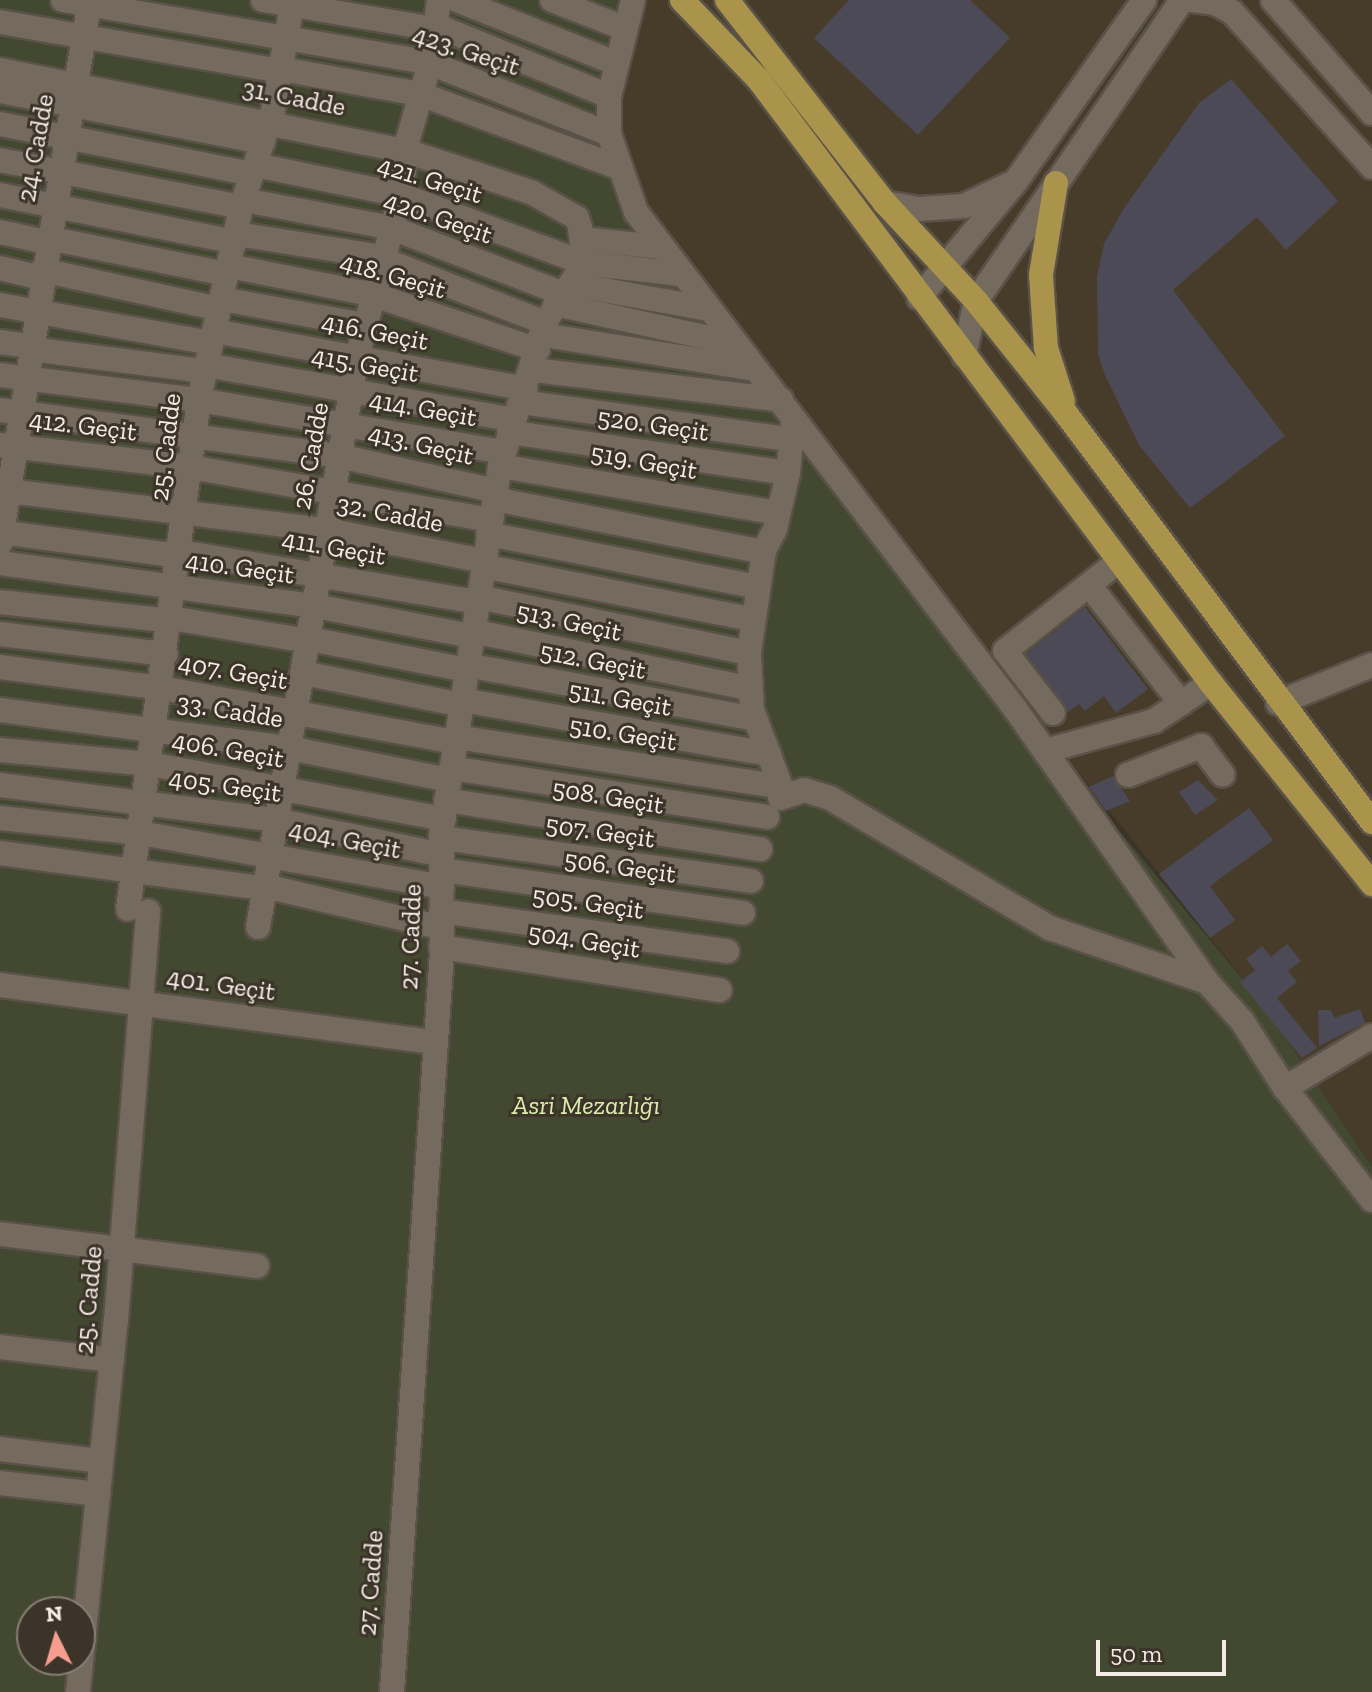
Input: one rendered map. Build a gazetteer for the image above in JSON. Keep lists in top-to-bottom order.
{
  "streets": {
    "street": [
      "423. Geçit",
      "31. Cadde",
      "24. Cadde",
      "421. Geçit",
      "420. Geçit",
      "418. Geçit",
      "416. Geçit",
      "415. Geçit",
      "414. Geçit",
      "520. Geçit",
      "412. Geçit",
      "413. Geçit",
      "25. Cadde",
      "26. Cadde",
      "519. Geçit",
      "32. Cadde",
      "411. Geçit",
      "410. Geçit",
      "513. Geçit",
      "512. Geçit",
      "407. Geçit",
      "511. Geçit",
      "33. Cadde",
      "510. Geçit",
      "406. Geçit",
      "405. Geçit",
      "508. Geçit",
      "507. Geçit",
      "404. Geçit",
      "506. Geçit",
      "505. Geçit",
      "27. Cadde",
      "504. Geçit",
      "401. Geçit"
    ]
  },
  "crossings": [
    ["423. Geçit", "24. Cadde"],
    ["423. Geçit", "25. Cadde"],
    ["423. Geçit", "26. Cadde"],
    ["31. Cadde", "24. Cadde"],
    ["31. Cadde", "421. Geçit"],
    ["31. Cadde", "25. Cadde"],
    ["31. Cadde", "26. Cadde"],
    ["31. Cadde", "27. Cadde"],
    ["24. Cadde", "421. Geçit"],
    ["24. Cadde", "420. Geçit"],
    ["24. Cadde", "418. Geçit"],
    ["24. Cadde", "416. Geçit"],
    ["24. Cadde", "415. Geçit"],
    ["24. Cadde", "414. Geçit"],
    ["24. Cadde", "412. Geçit"],
    ["24. Cadde", "413. Geçit"],
    ["24. Cadde", "32. Cadde"],
    ["24. Cadde", "411. Geçit"],
    ["421. Geçit", "25. Cadde"],
    ["421. Geçit", "26. Cadde"],
    ["421. Geçit", "27. Cadde"],
    ["420. Geçit", "418. Geçit"],
    ["420. Geçit", "416. Geçit"],
    ["420. Geçit", "415. Geçit"],
    ["420. Geçit", "414. Geçit"],
    ["420. Geçit", "520. Geçit"],
    ["420. Geçit", "25. Cadde"],
    ["420. Geçit", "26. Cadde"],
    ["420. Geçit", "519. Geçit"],
    ["420. Geçit", "27. Cadde"],
    ["418. Geçit", "416. Geçit"],
    ["418. Geçit", "415. Geçit"],
    ["418. Geçit", "414. Geçit"],
    ["418. Geçit", "520. Geçit"],
    ["418. Geçit", "25. Cadde"],
    ["418. Geçit", "26. Cadde"],
    ["418. Geçit", "519. Geçit"],
    ["418. Geçit", "27. Cadde"],
    ["416. Geçit", "415. Geçit"],
    ["416. Geçit", "414. Geçit"],
    ["416. Geçit", "520. Geçit"],
    ["416. Geçit", "25. Cadde"],
    ["416. Geçit", "26. Cadde"],
    ["416. Geçit", "519. Geçit"],
    ["416. Geçit", "27. Cadde"],
    ["415. Geçit", "414. Geçit"],
    ["415. Geçit", "520. Geçit"],
    ["415. Geçit", "25. Cadde"],
    ["415. Geçit", "26. Cadde"],
    ["415. Geçit", "519. Geçit"],
    ["415. Geçit", "27. Cadde"],
    ["414. Geçit", "520. Geçit"],
    ["414. Geçit", "25. Cadde"],
    ["414. Geçit", "26. Cadde"],
    ["414. Geçit", "519. Geçit"],
    ["414. Geçit", "27. Cadde"],
    ["520. Geçit", "519. Geçit"],
    ["520. Geçit", "27. Cadde"],
    ["412. Geçit", "413. Geçit"],
    ["412. Geçit", "25. Cadde"],
    ["412. Geçit", "26. Cadde"],
    ["412. Geçit", "27. Cadde"],
    ["413. Geçit", "25. Cadde"],
    ["413. Geçit", "26. Cadde"],
    ["413. Geçit", "27. Cadde"],
    ["25. Cadde", "32. Cadde"],
    ["25. Cadde", "411. Geçit"],
    ["25. Cadde", "410. Geçit"],
    ["25. Cadde", "512. Geçit"],
    ["25. Cadde", "407. Geçit"],
    ["25. Cadde", "33. Cadde"],
    ["25. Cadde", "406. Geçit"],
    ["25. Cadde", "405. Geçit"],
    ["25. Cadde", "404. Geçit"],
    ["25. Cadde", "401. Geçit"],
    ["26. Cadde", "32. Cadde"],
    ["26. Cadde", "411. Geçit"],
    ["26. Cadde", "410. Geçit"],
    ["26. Cadde", "512. Geçit"],
    ["26. Cadde", "407. Geçit"],
    ["26. Cadde", "511. Geçit"],
    ["26. Cadde", "33. Cadde"],
    ["26. Cadde", "406. Geçit"],
    ["26. Cadde", "405. Geçit"],
    ["26. Cadde", "404. Geçit"],
    ["519. Geçit", "27. Cadde"],
    ["32. Cadde", "27. Cadde"],
    ["411. Geçit", "27. Cadde"],
    ["410. Geçit", "513. Geçit"],
    ["410. Geçit", "27. Cadde"],
    ["513. Geçit", "27. Cadde"],
    ["512. Geçit", "27. Cadde"],
    ["407. Geçit", "510. Geçit"],
    ["407. Geçit", "27. Cadde"],
    ["511. Geçit", "27. Cadde"],
    ["33. Cadde", "406. Geçit"],
    ["33. Cadde", "405. Geçit"],
    ["33. Cadde", "508. Geçit"],
    ["33. Cadde", "507. Geçit"],
    ["33. Cadde", "404. Geçit"],
    ["33. Cadde", "506. Geçit"],
    ["33. Cadde", "505. Geçit"],
    ["33. Cadde", "27. Cadde"],
    ["33. Cadde", "504. Geçit"],
    ["510. Geçit", "27. Cadde"],
    ["406. Geçit", "405. Geçit"],
    ["406. Geçit", "508. Geçit"],
    ["406. Geçit", "507. Geçit"],
    ["406. Geçit", "404. Geçit"],
    ["406. Geçit", "506. Geçit"],
    ["406. Geçit", "505. Geçit"],
    ["406. Geçit", "27. Cadde"],
    ["406. Geçit", "504. Geçit"],
    ["405. Geçit", "508. Geçit"],
    ["405. Geçit", "507. Geçit"],
    ["405. Geçit", "404. Geçit"],
    ["405. Geçit", "506. Geçit"],
    ["405. Geçit", "505. Geçit"],
    ["405. Geçit", "27. Cadde"],
    ["405. Geçit", "504. Geçit"],
    ["508. Geçit", "507. Geçit"],
    ["508. Geçit", "404. Geçit"],
    ["508. Geçit", "506. Geçit"],
    ["508. Geçit", "505. Geçit"],
    ["508. Geçit", "27. Cadde"],
    ["508. Geçit", "504. Geçit"],
    ["507. Geçit", "404. Geçit"],
    ["507. Geçit", "506. Geçit"],
    ["507. Geçit", "505. Geçit"],
    ["507. Geçit", "27. Cadde"],
    ["507. Geçit", "504. Geçit"],
    ["404. Geçit", "506. Geçit"],
    ["404. Geçit", "505. Geçit"],
    ["404. Geçit", "27. Cadde"],
    ["404. Geçit", "504. Geçit"],
    ["506. Geçit", "505. Geçit"],
    ["506. Geçit", "27. Cadde"],
    ["506. Geçit", "504. Geçit"],
    ["505. Geçit", "27. Cadde"],
    ["505. Geçit", "504. Geçit"],
    ["27. Cadde", "504. Geçit"],
    ["27. Cadde", "401. Geçit"]
  ],
  "parks": ["Asri Mezarlığı"],
  "scale_bar": "50 m",
  "north": "top"
}
